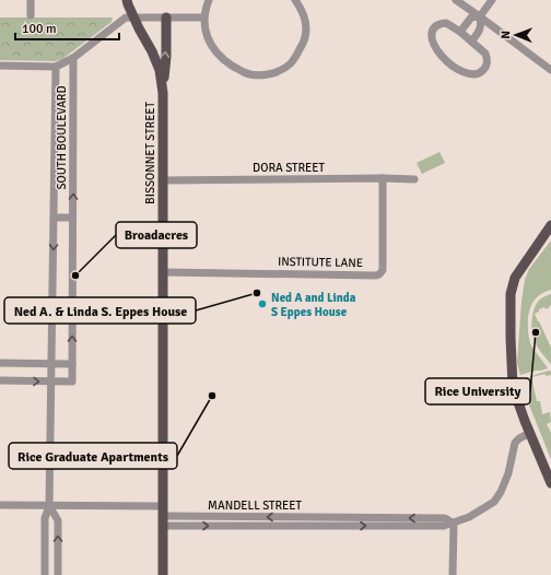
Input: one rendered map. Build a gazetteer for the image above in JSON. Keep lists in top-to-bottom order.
{
  "streets": {
    "main road": ["BISSONNET STREET"],
    "street": [
      "SOUTH BOULEVARD",
      "DORA STREET",
      "INSTITUTE LANE",
      "MANDELL STREET"
    ]
  },
  "crossings": [
    ["SOUTH BOULEVARD", "MANDELL STREET"],
    ["BISSONNET STREET", "DORA STREET"],
    ["BISSONNET STREET", "INSTITUTE LANE"],
    ["BISSONNET STREET", "MANDELL STREET"],
    ["DORA STREET", "INSTITUTE LANE"]
  ],
  "places": [
    "Broadacres",
    "Ned A. & Linda S. Eppes House",
    "Ned A and Linda S Eppes House",
    "Rice University",
    "Rice Graduate Apartments"
  ],
  "scale_bar": "100 m",
  "north": "left"
}
